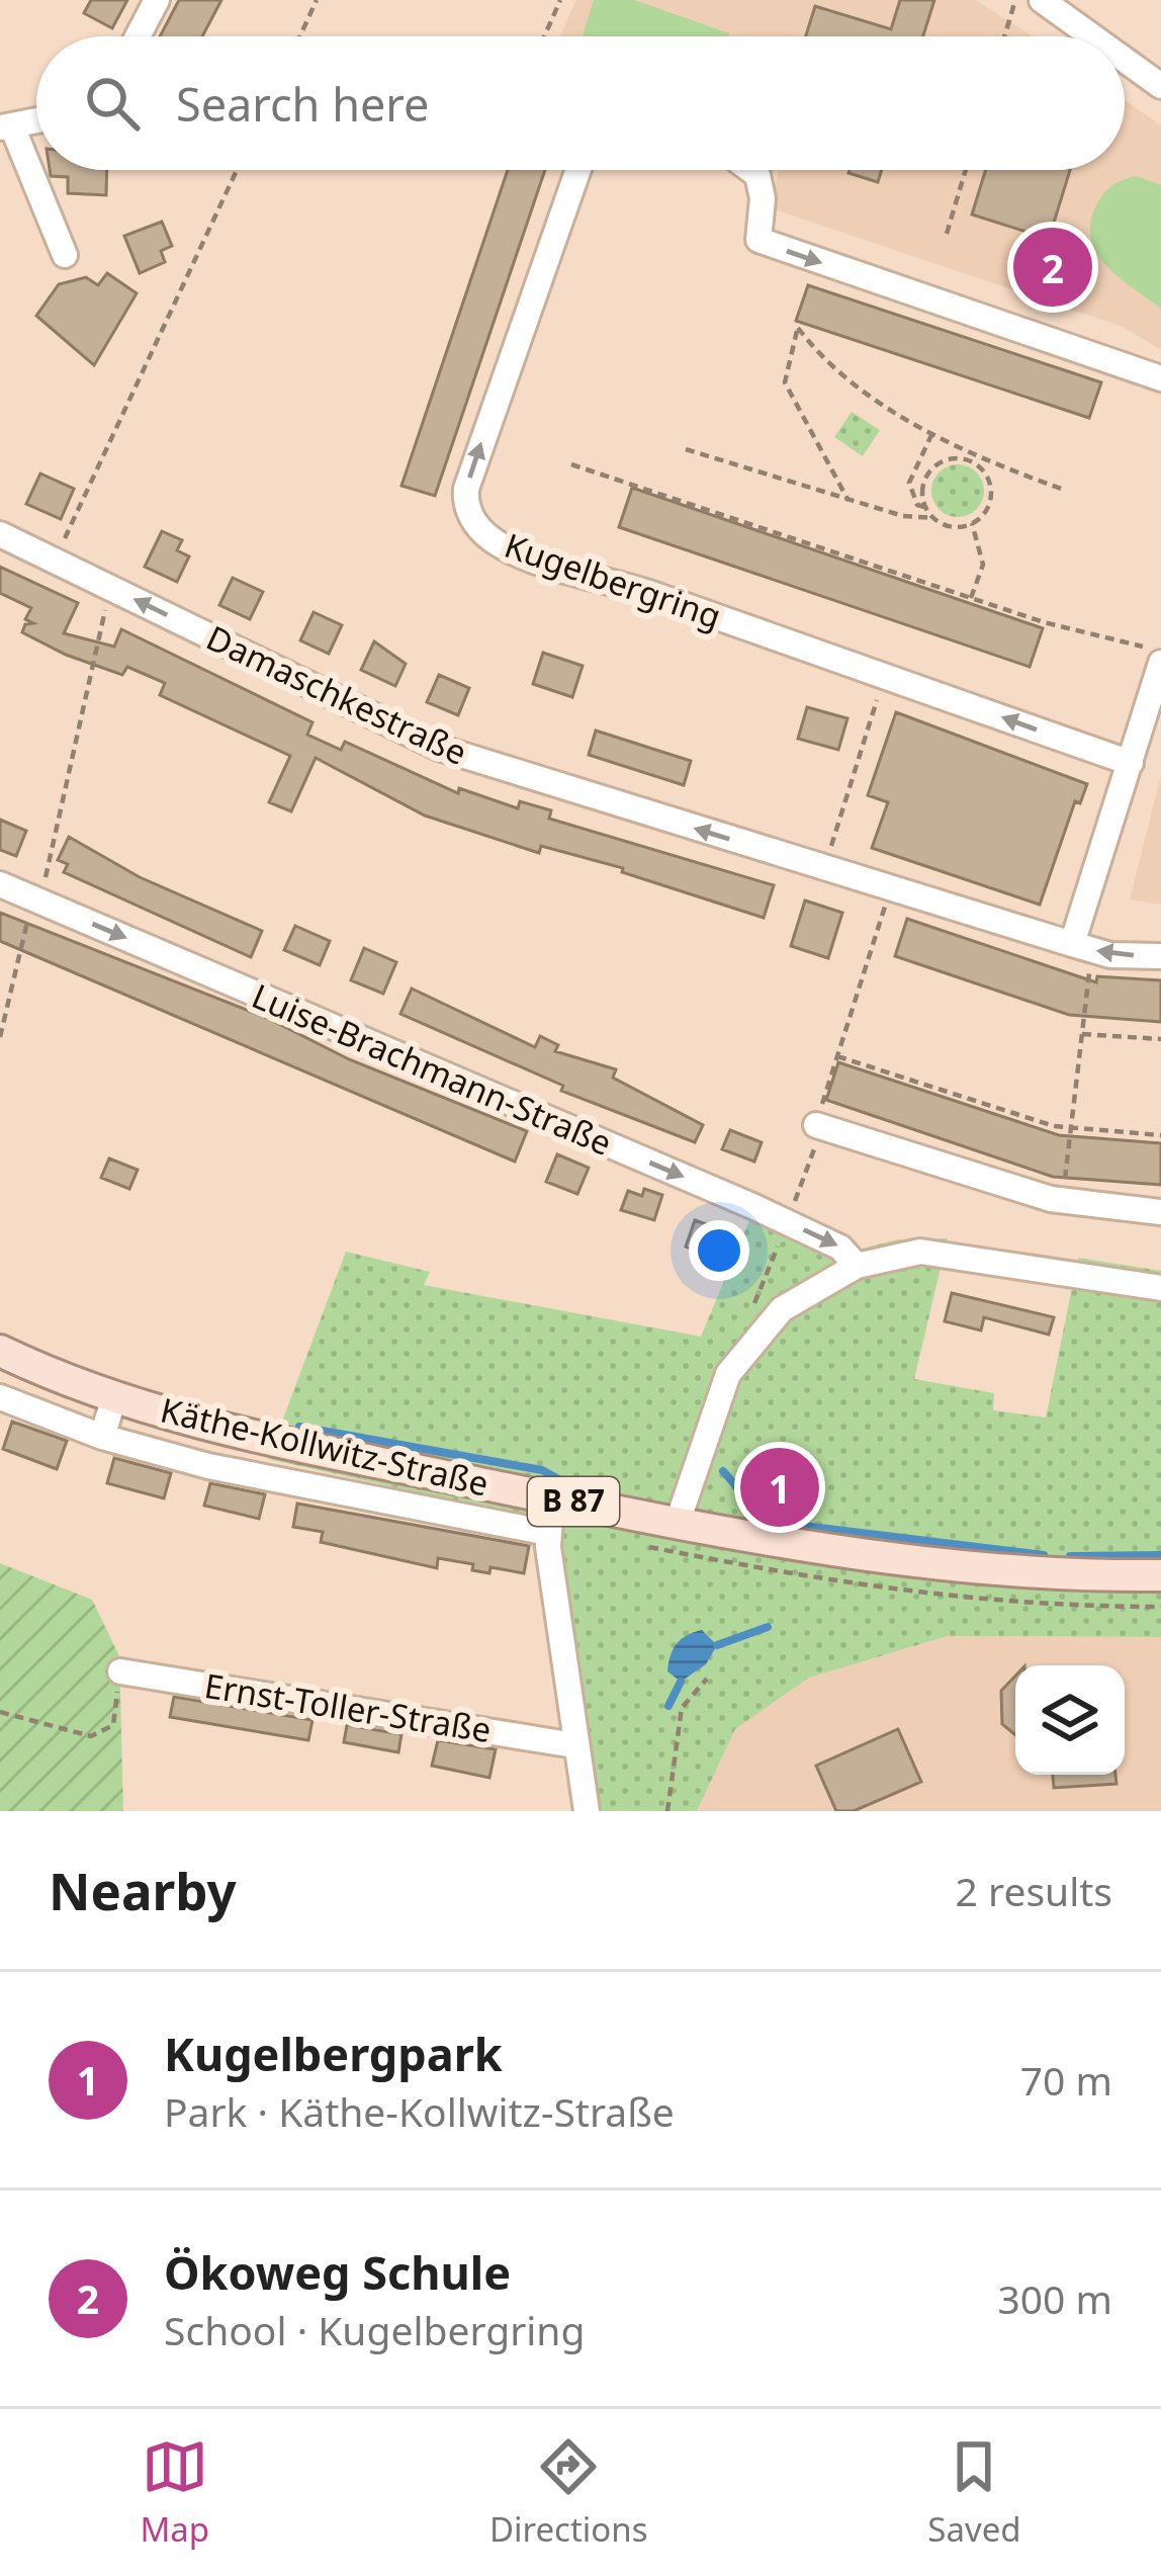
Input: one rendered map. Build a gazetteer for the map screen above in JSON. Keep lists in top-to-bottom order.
{
  "streets": {
    "main road": ["Käthe-Kollwitz-Straße", "B 87"],
    "street": [
      "Kugelbergring",
      "Damaschkestraße",
      "Luise-Brachmann-Straße",
      "Ernst-Toller-Straße"
    ]
  },
  "one_way": ["Damaschkestraße", "Luise-Brachmann-Straße"],
  "page": {
    "search": "Search here",
    "pins": ["2", "1"],
    "heading": ["Nearby", "2 results"],
    "list": [
      {
        "mark": "1",
        "name": "Kugelbergpark",
        "note": "Park · Käthe-Kollwitz-Straße",
        "value": "70 m"
      },
      {
        "mark": "2",
        "name": "Ökoweg Schule",
        "note": "School · Kugelbergring",
        "value": "300 m"
      }
    ],
    "nav": ["Map", "Directions", "Saved"]
  }
}
